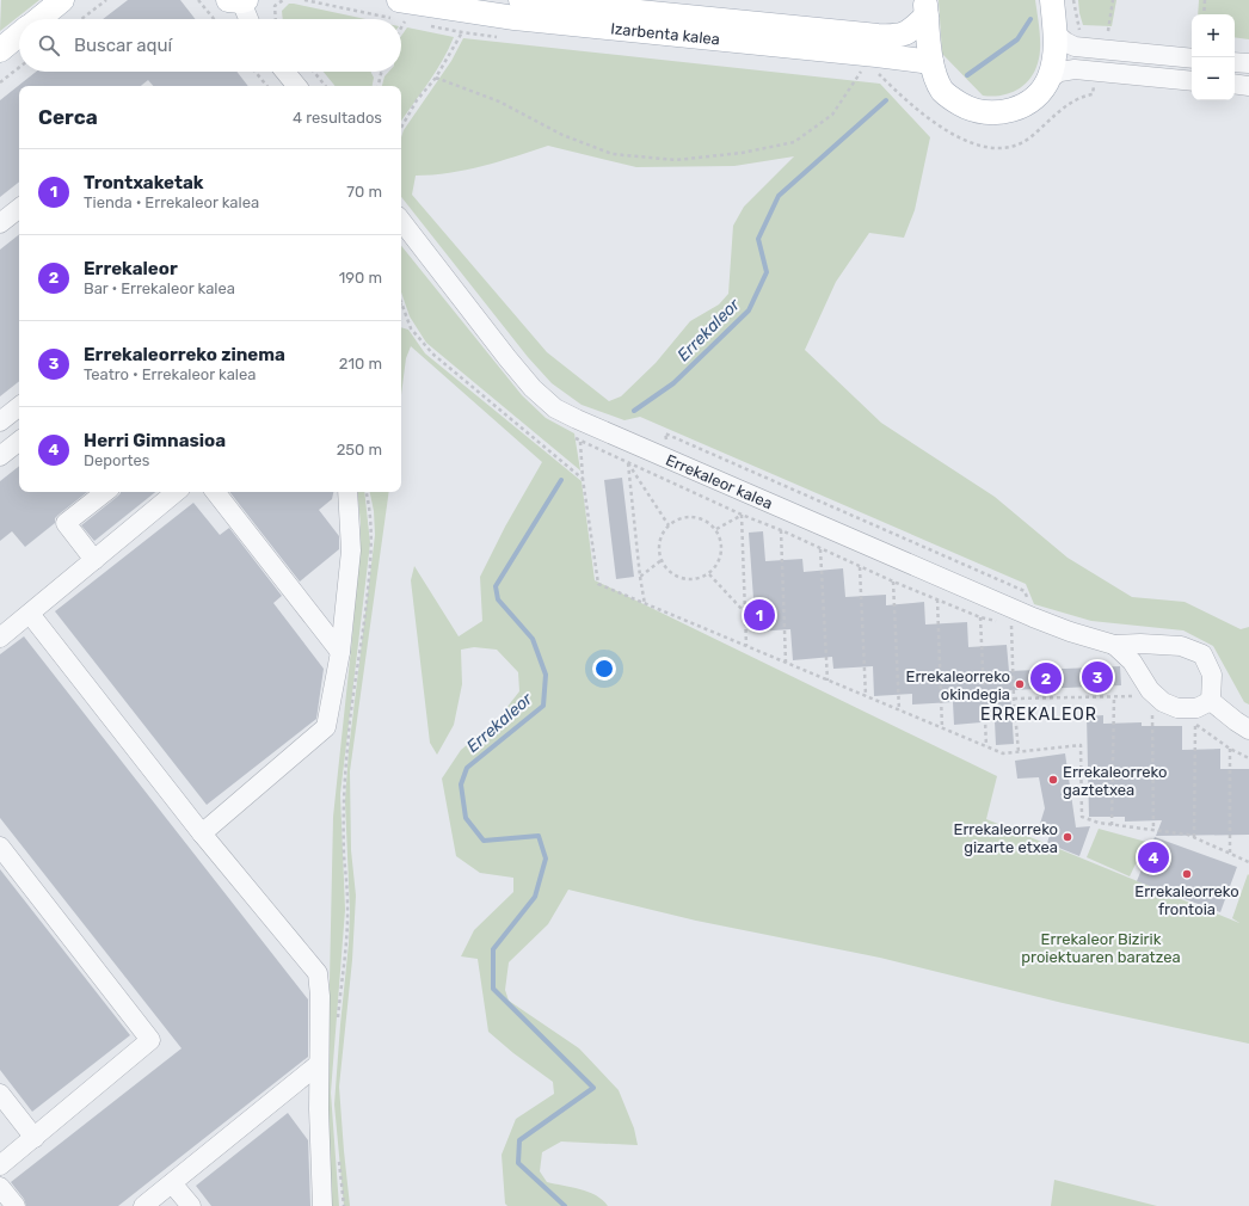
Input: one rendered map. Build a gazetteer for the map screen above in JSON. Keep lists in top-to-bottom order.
{
  "streets": {
    "main road": ["Izarbenta kalea"],
    "street": ["Errekaleor kalea"]
  },
  "districts": ["ERREKALEOR"],
  "water": ["Errekaleor"],
  "parks": ["Errekaleor Bizirik proiektuaren baratzea"],
  "places": [
    "Errekaleorreko okindegia",
    "Errekaleorreko gaztetxea",
    "Errekaleorreko gizarte etxea",
    "Errekaleorreko frontoia"
  ],
  "page": {
    "map_buttons": ["+", "−"],
    "search": "Buscar aquí",
    "heading": ["Cerca", "4 resultados"],
    "list": [
      {
        "mark": "1",
        "name": "Trontxaketak",
        "note": "Tienda · Errekaleor kalea",
        "value": "70 m"
      },
      {
        "mark": "2",
        "name": "Errekaleor",
        "note": "Bar · Errekaleor kalea",
        "value": "190 m"
      },
      {
        "mark": "3",
        "name": "Errekaleorreko zinema",
        "note": "Teatro · Errekaleor kalea",
        "value": "210 m"
      },
      {
        "mark": "4",
        "name": "Herri Gimnasioa",
        "note": "Deportes",
        "value": "250 m"
      }
    ],
    "pins": [
      "1",
      "3",
      "2",
      "4"
    ]
  }
}
